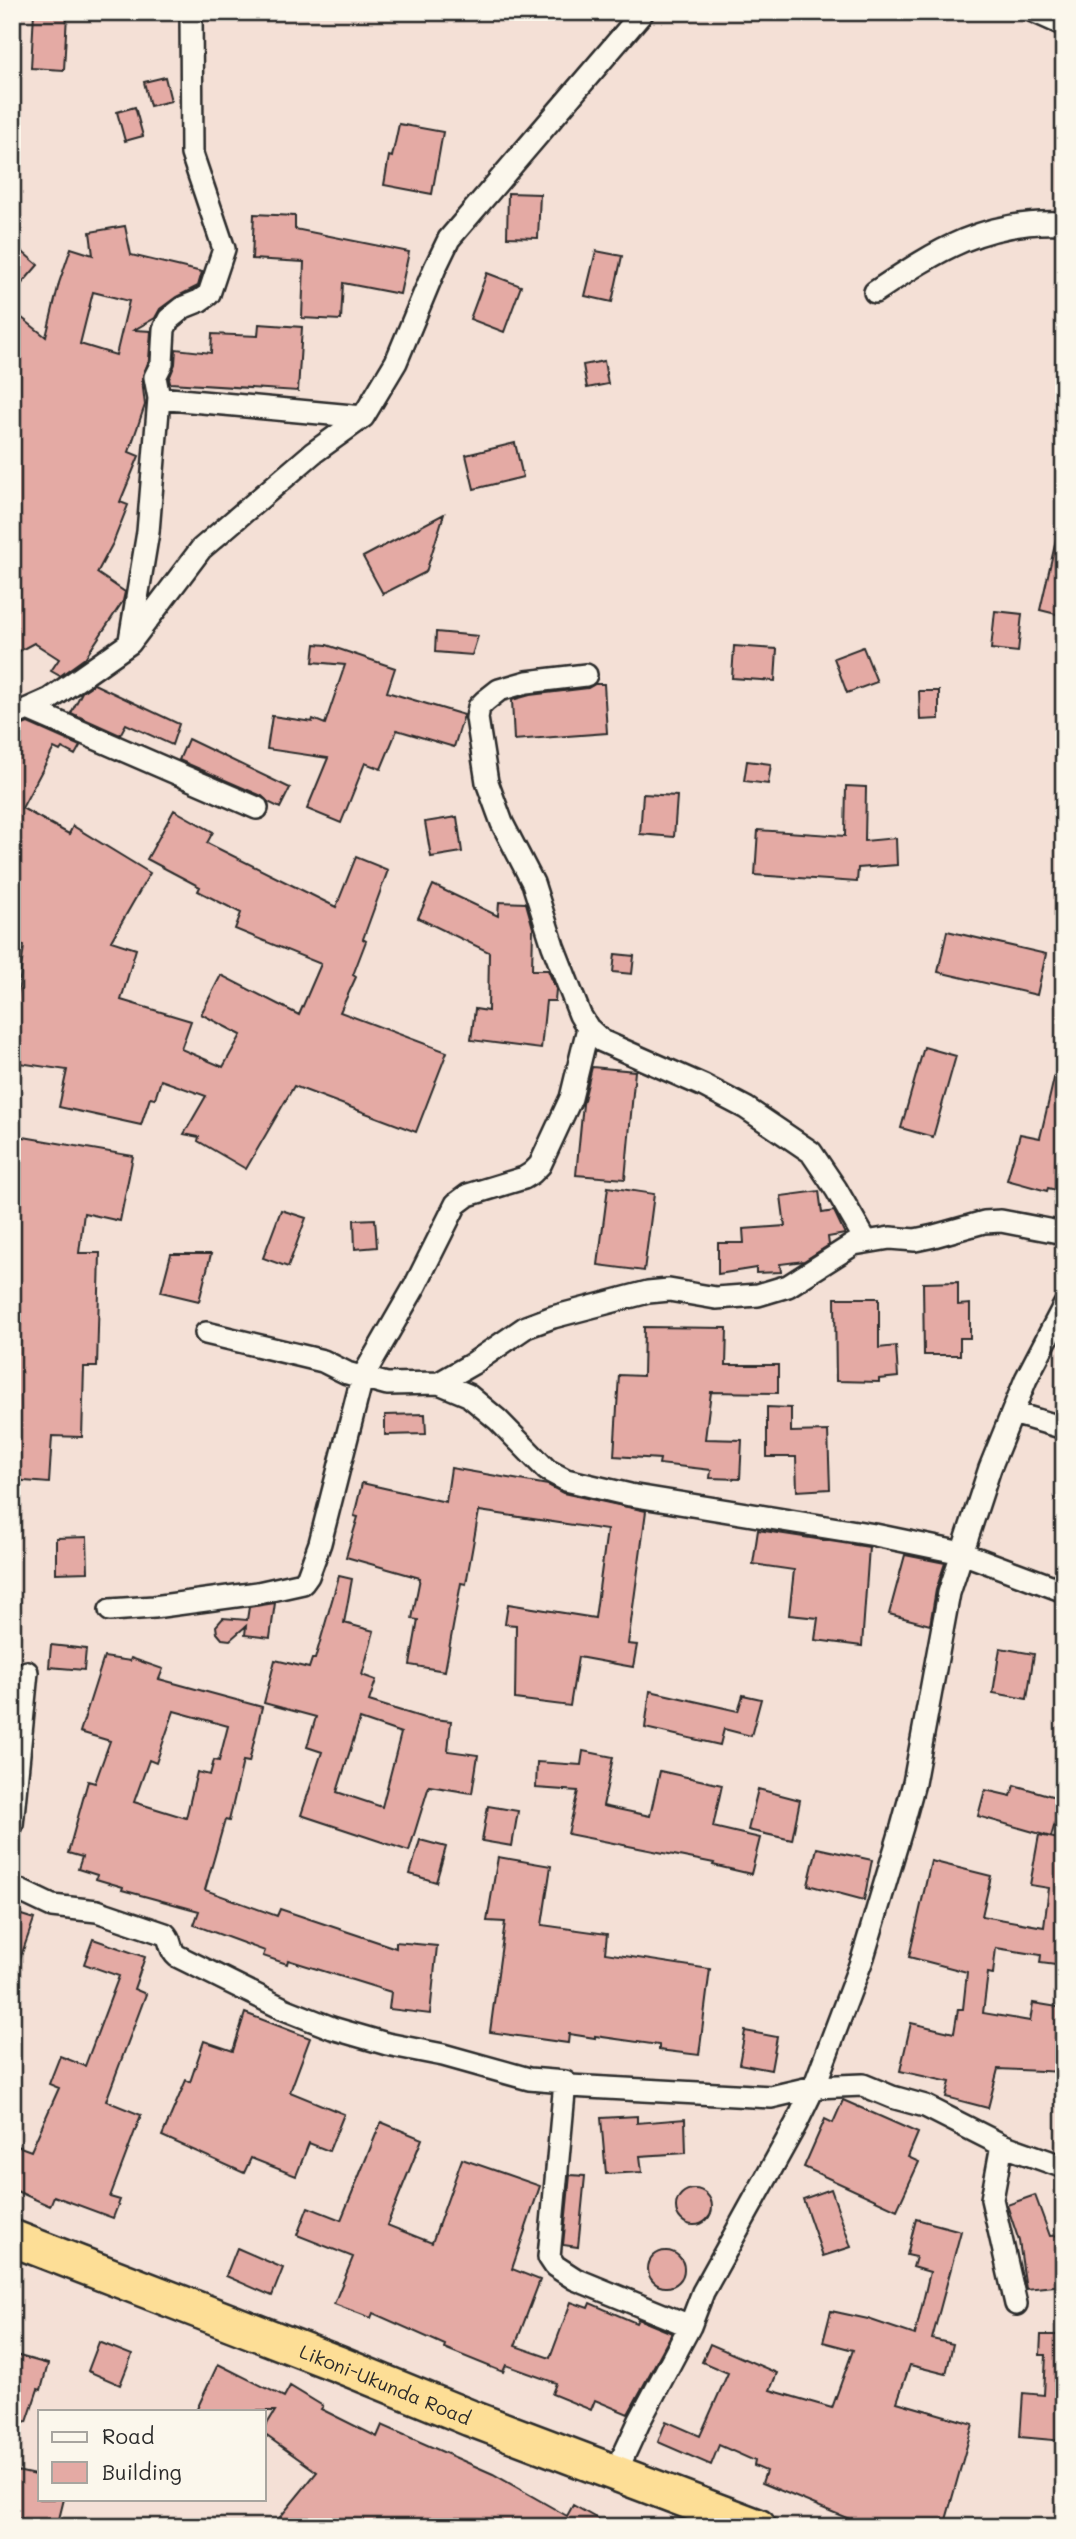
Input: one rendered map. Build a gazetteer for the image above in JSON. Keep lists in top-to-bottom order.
{
  "streets": {
    "highway": ["Likoni-Ukunda Road"]
  },
  "legend": ["Road", "Building"]
}
